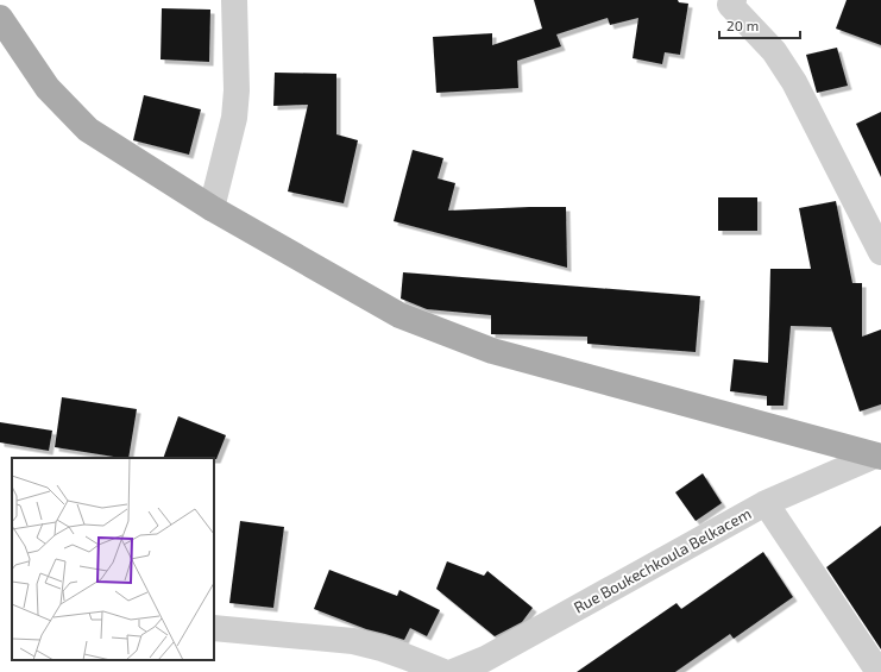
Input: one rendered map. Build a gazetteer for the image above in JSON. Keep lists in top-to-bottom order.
{
  "streets": {
    "street": ["Rue Boukechkoula Belkacem"]
  },
  "scale_bar": "20 m"
}
